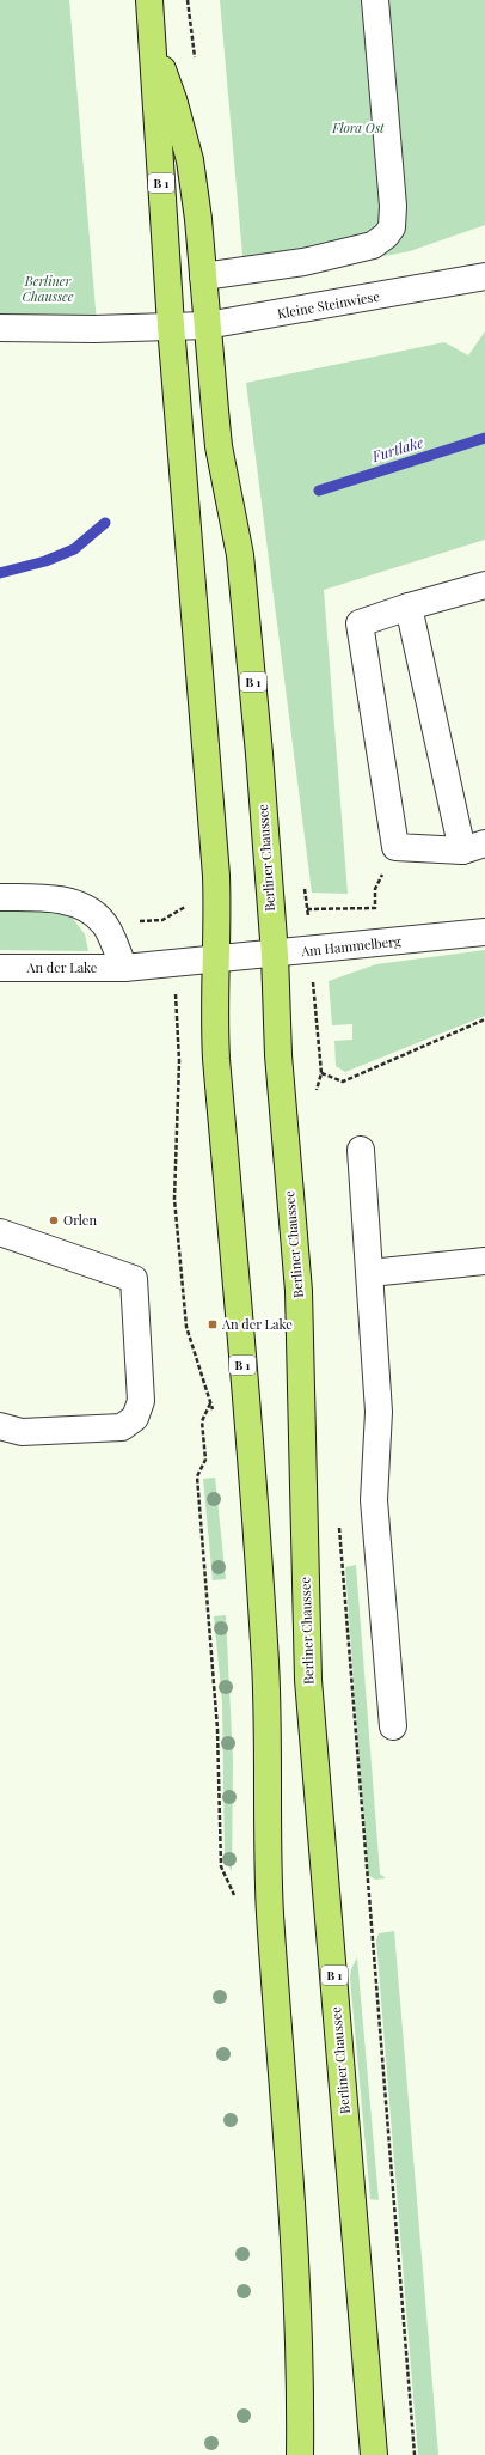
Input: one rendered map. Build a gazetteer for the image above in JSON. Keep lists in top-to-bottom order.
{
  "streets": {
    "main road": ["B 1", "Berliner Chaussee"],
    "street": ["Kleine Steinwiese", "Am Hammelberg", "An der Lake"]
  },
  "crossings": [
    ["Kleine Steinwiese", "Berliner Chaussee"],
    ["Berliner Chaussee", "Am Hammelberg"],
    ["Berliner Chaussee", "An der Lake"],
    ["Am Hammelberg", "An der Lake"]
  ],
  "water": ["Furtlake"],
  "parks": ["Flora Ost", "Berliner Chaussee"],
  "places": {
    "other": ["Orlen"],
    "transit": ["An der Lake"]
  }
}
